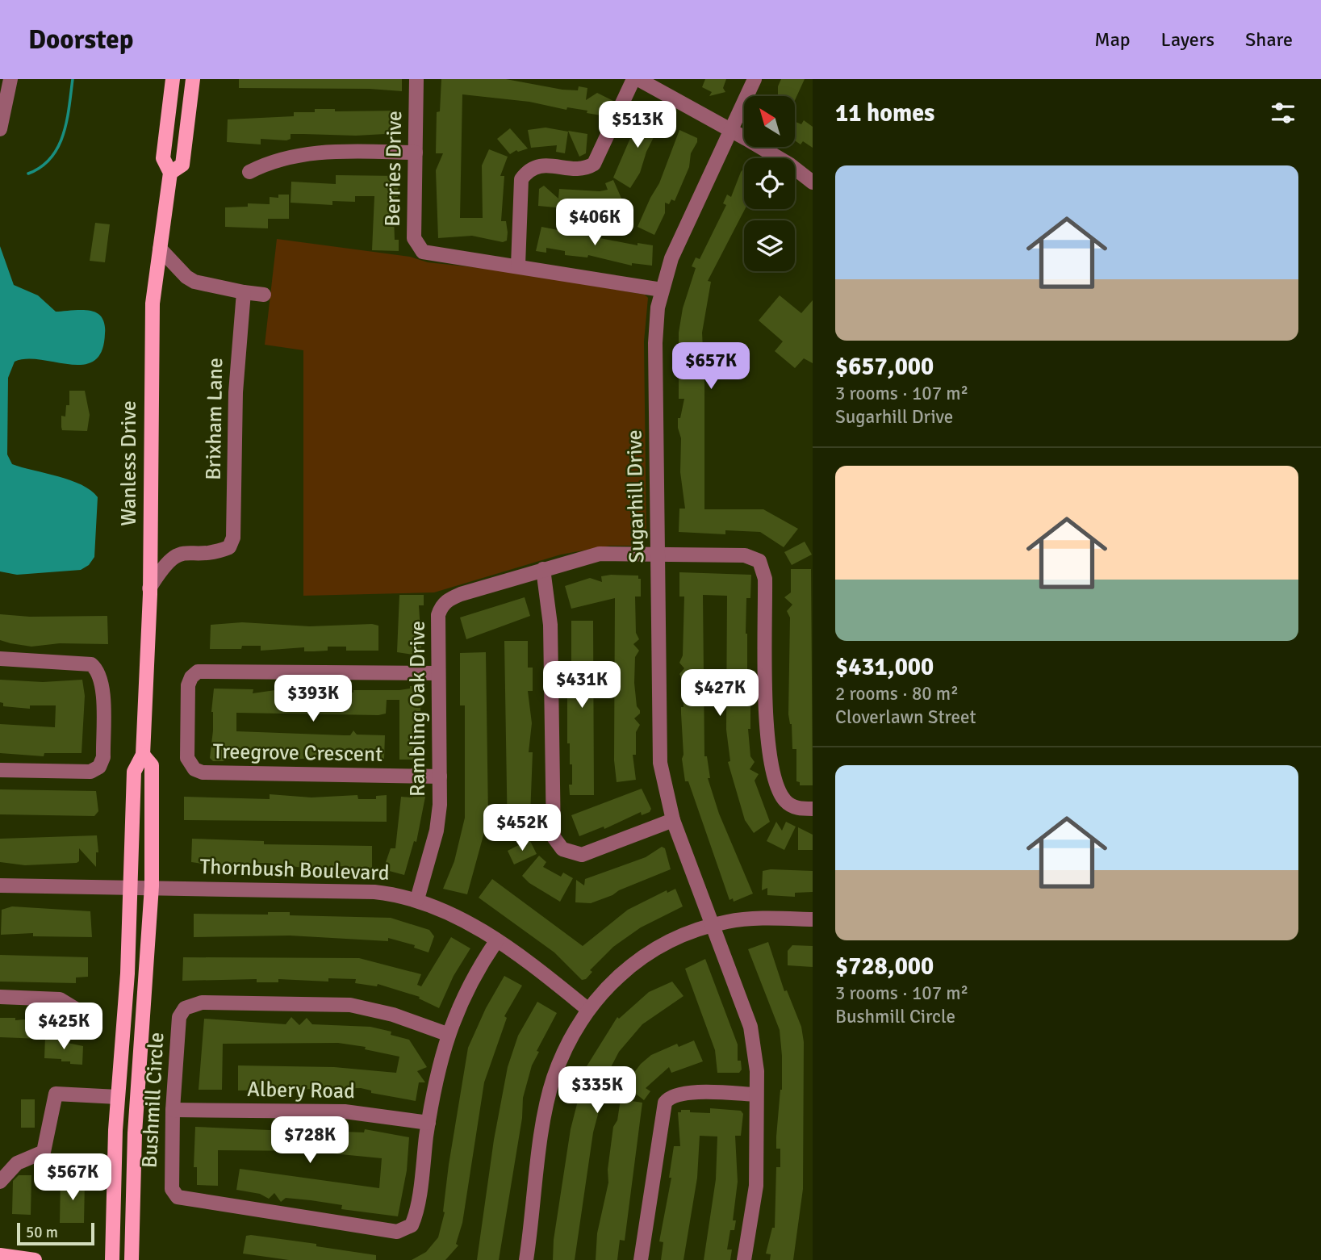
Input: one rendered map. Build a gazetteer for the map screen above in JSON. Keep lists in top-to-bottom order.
{
  "streets": {
    "main road": ["Wanless Drive"],
    "street": [
      "Berries Drive",
      "Brixham Lane",
      "Sugarhill Drive",
      "Rambling Oak Drive",
      "Treegrove Crescent",
      "Thornbush Boulevard",
      "Albery Road",
      "Bushmill Circle"
    ]
  },
  "crossings": [
    ["Berries Drive", "Sugarhill Drive"],
    ["Brixham Lane", "Wanless Drive"],
    ["Wanless Drive", "Thornbush Boulevard"],
    ["Sugarhill Drive", "Rambling Oak Drive"],
    ["Rambling Oak Drive", "Treegrove Crescent"],
    ["Rambling Oak Drive", "Thornbush Boulevard"],
    ["Thornbush Boulevard", "Bushmill Circle"],
    ["Albery Road", "Bushmill Circle"]
  ],
  "scale_bar": "50 m",
  "north": "top left",
  "page": {
    "header": "Doorstep",
    "nav": ["Map", "Layers", "Share"],
    "heading": "11 homes",
    "price": [
      "$513K",
      "$406K",
      "$657K",
      "$431K",
      "$427K",
      "$393K",
      "$452K",
      "$425K",
      "$335K",
      "$728K",
      "$567K"
    ],
    "list": [
      {
        "name": "$657,000",
        "note": "3 rooms · 107 m² · Sugarhill Drive"
      },
      {
        "name": "$431,000",
        "note": "2 rooms · 80 m² · Cloverlawn Street"
      },
      {
        "name": "$728,000",
        "note": "3 rooms · 107 m² · Bushmill Circle"
      }
    ],
    "scale": "50 m"
  }
}
